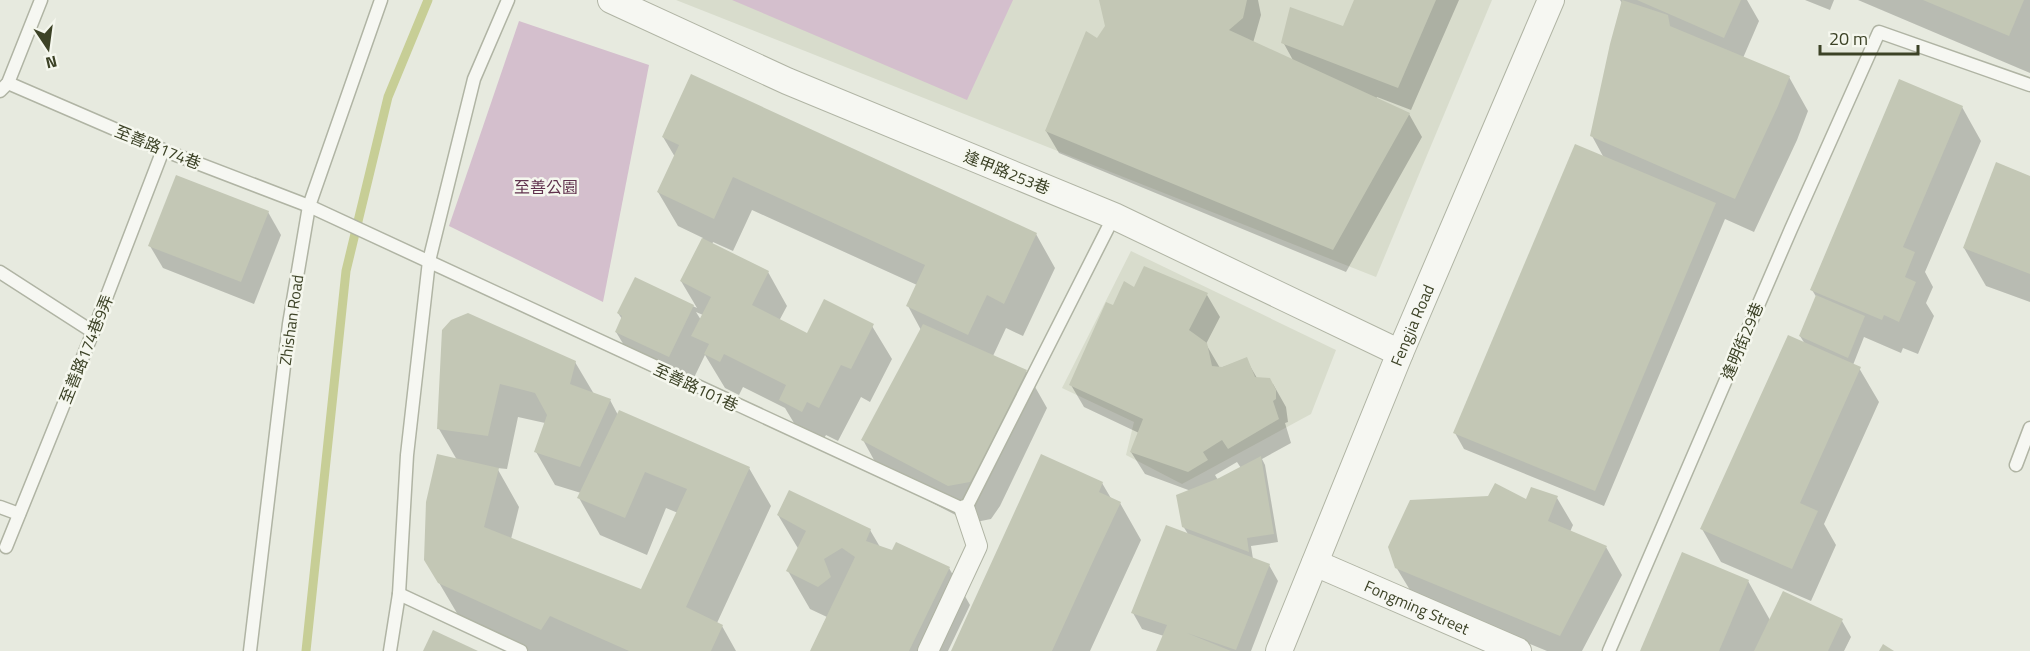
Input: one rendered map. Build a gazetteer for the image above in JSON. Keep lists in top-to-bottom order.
{
  "streets": {
    "street": ["逢甲路253巷", "Fengjia Road", "Fongming Street"],
    "lane": [
      "至善路174巷",
      "Zhishan Road",
      "逢明街29巷",
      "至善路174巷9弄",
      "至善路101巷"
    ]
  },
  "crossings": [
    ["至善路174巷", "Zhishan Road"],
    ["至善路174巷", "至善路174巷9弄"],
    ["至善路174巷", "至善路101巷"],
    ["逢甲路253巷", "Fengjia Road"],
    ["Fengjia Road", "Fongming Street"]
  ],
  "parks": ["至善公園"],
  "scale_bar": "20 m",
  "north": "bottom"
}
